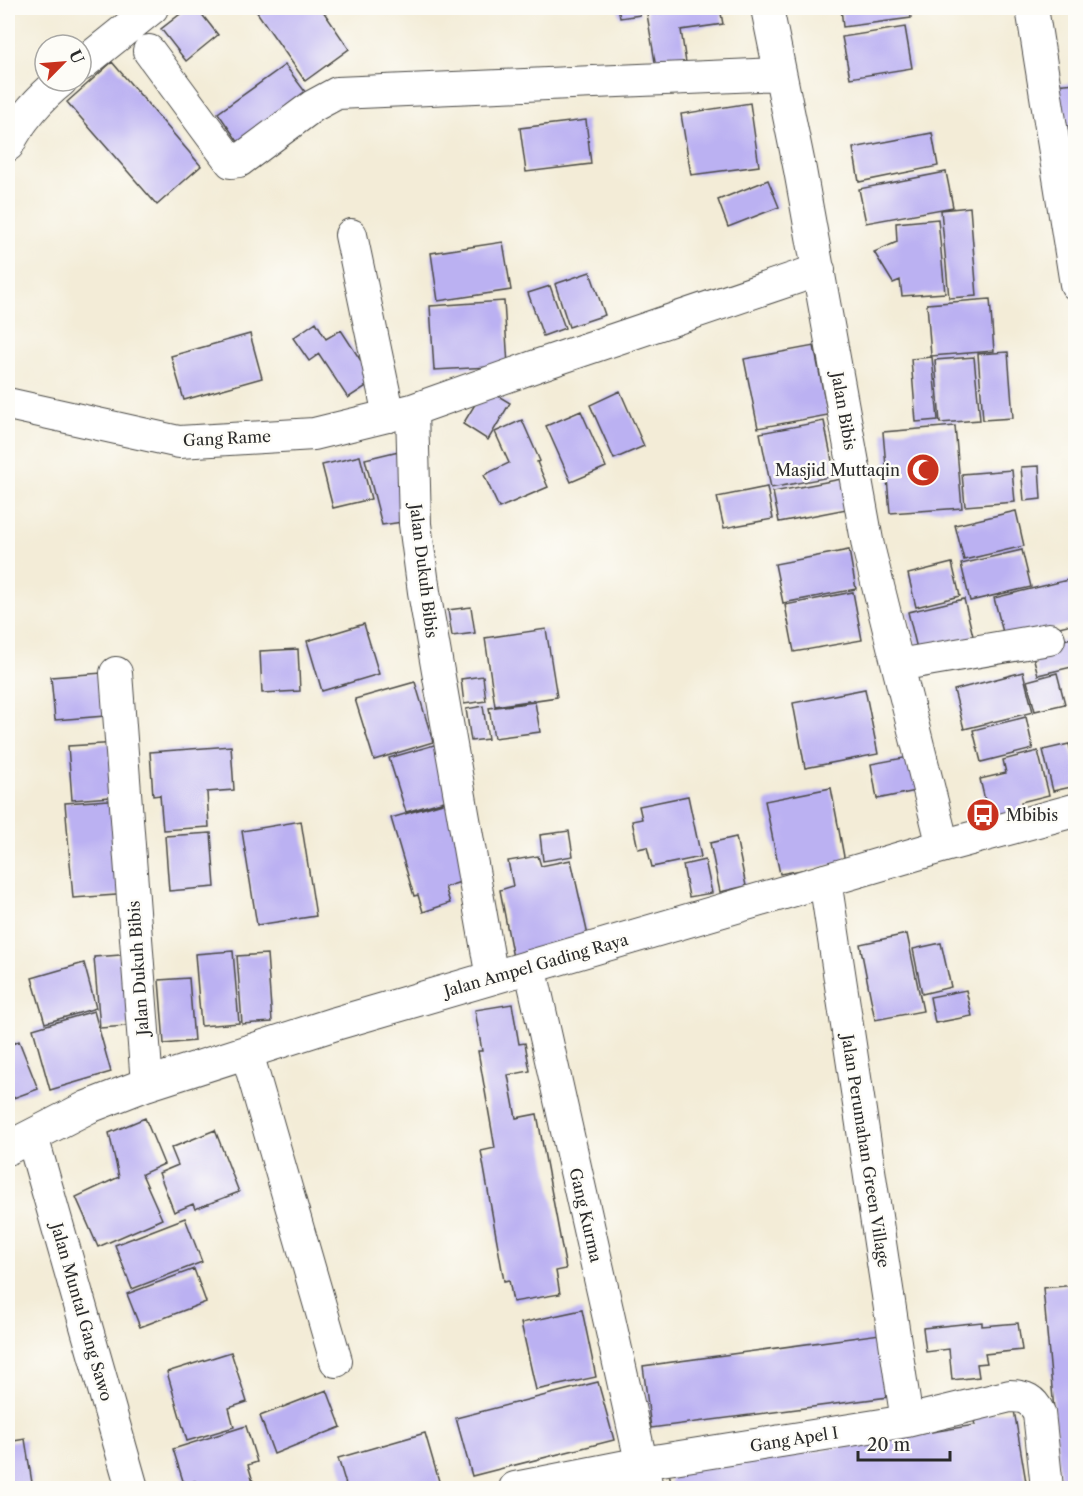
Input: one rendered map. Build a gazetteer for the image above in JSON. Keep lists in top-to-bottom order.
{
  "streets": {
    "main road": ["Jalan Ampel Gading Raya"],
    "street": [
      "Jalan Bibis",
      "Gang Rame",
      "Jalan Dukuh Bibis",
      "Jalan Perumahan Green Village",
      "Gang Kurma",
      "Jalan Muntal Gang Sawo",
      "Gang Apel I"
    ]
  },
  "crossings": [
    ["Jalan Bibis", "Jalan Ampel Gading Raya"],
    ["Gang Rame", "Jalan Dukuh Bibis"],
    ["Jalan Dukuh Bibis", "Jalan Ampel Gading Raya"],
    ["Jalan Ampel Gading Raya", "Jalan Perumahan Green Village"],
    ["Jalan Ampel Gading Raya", "Gang Kurma"],
    ["Jalan Ampel Gading Raya", "Jalan Muntal Gang Sawo"],
    ["Jalan Perumahan Green Village", "Gang Apel I"],
    ["Gang Kurma", "Gang Apel I"]
  ],
  "places": {
    "mosque": ["Masjid Muttaqin"],
    "bus stop": ["Mbibis"]
  },
  "scale_bar": "20 m",
  "north": "top right"
}
